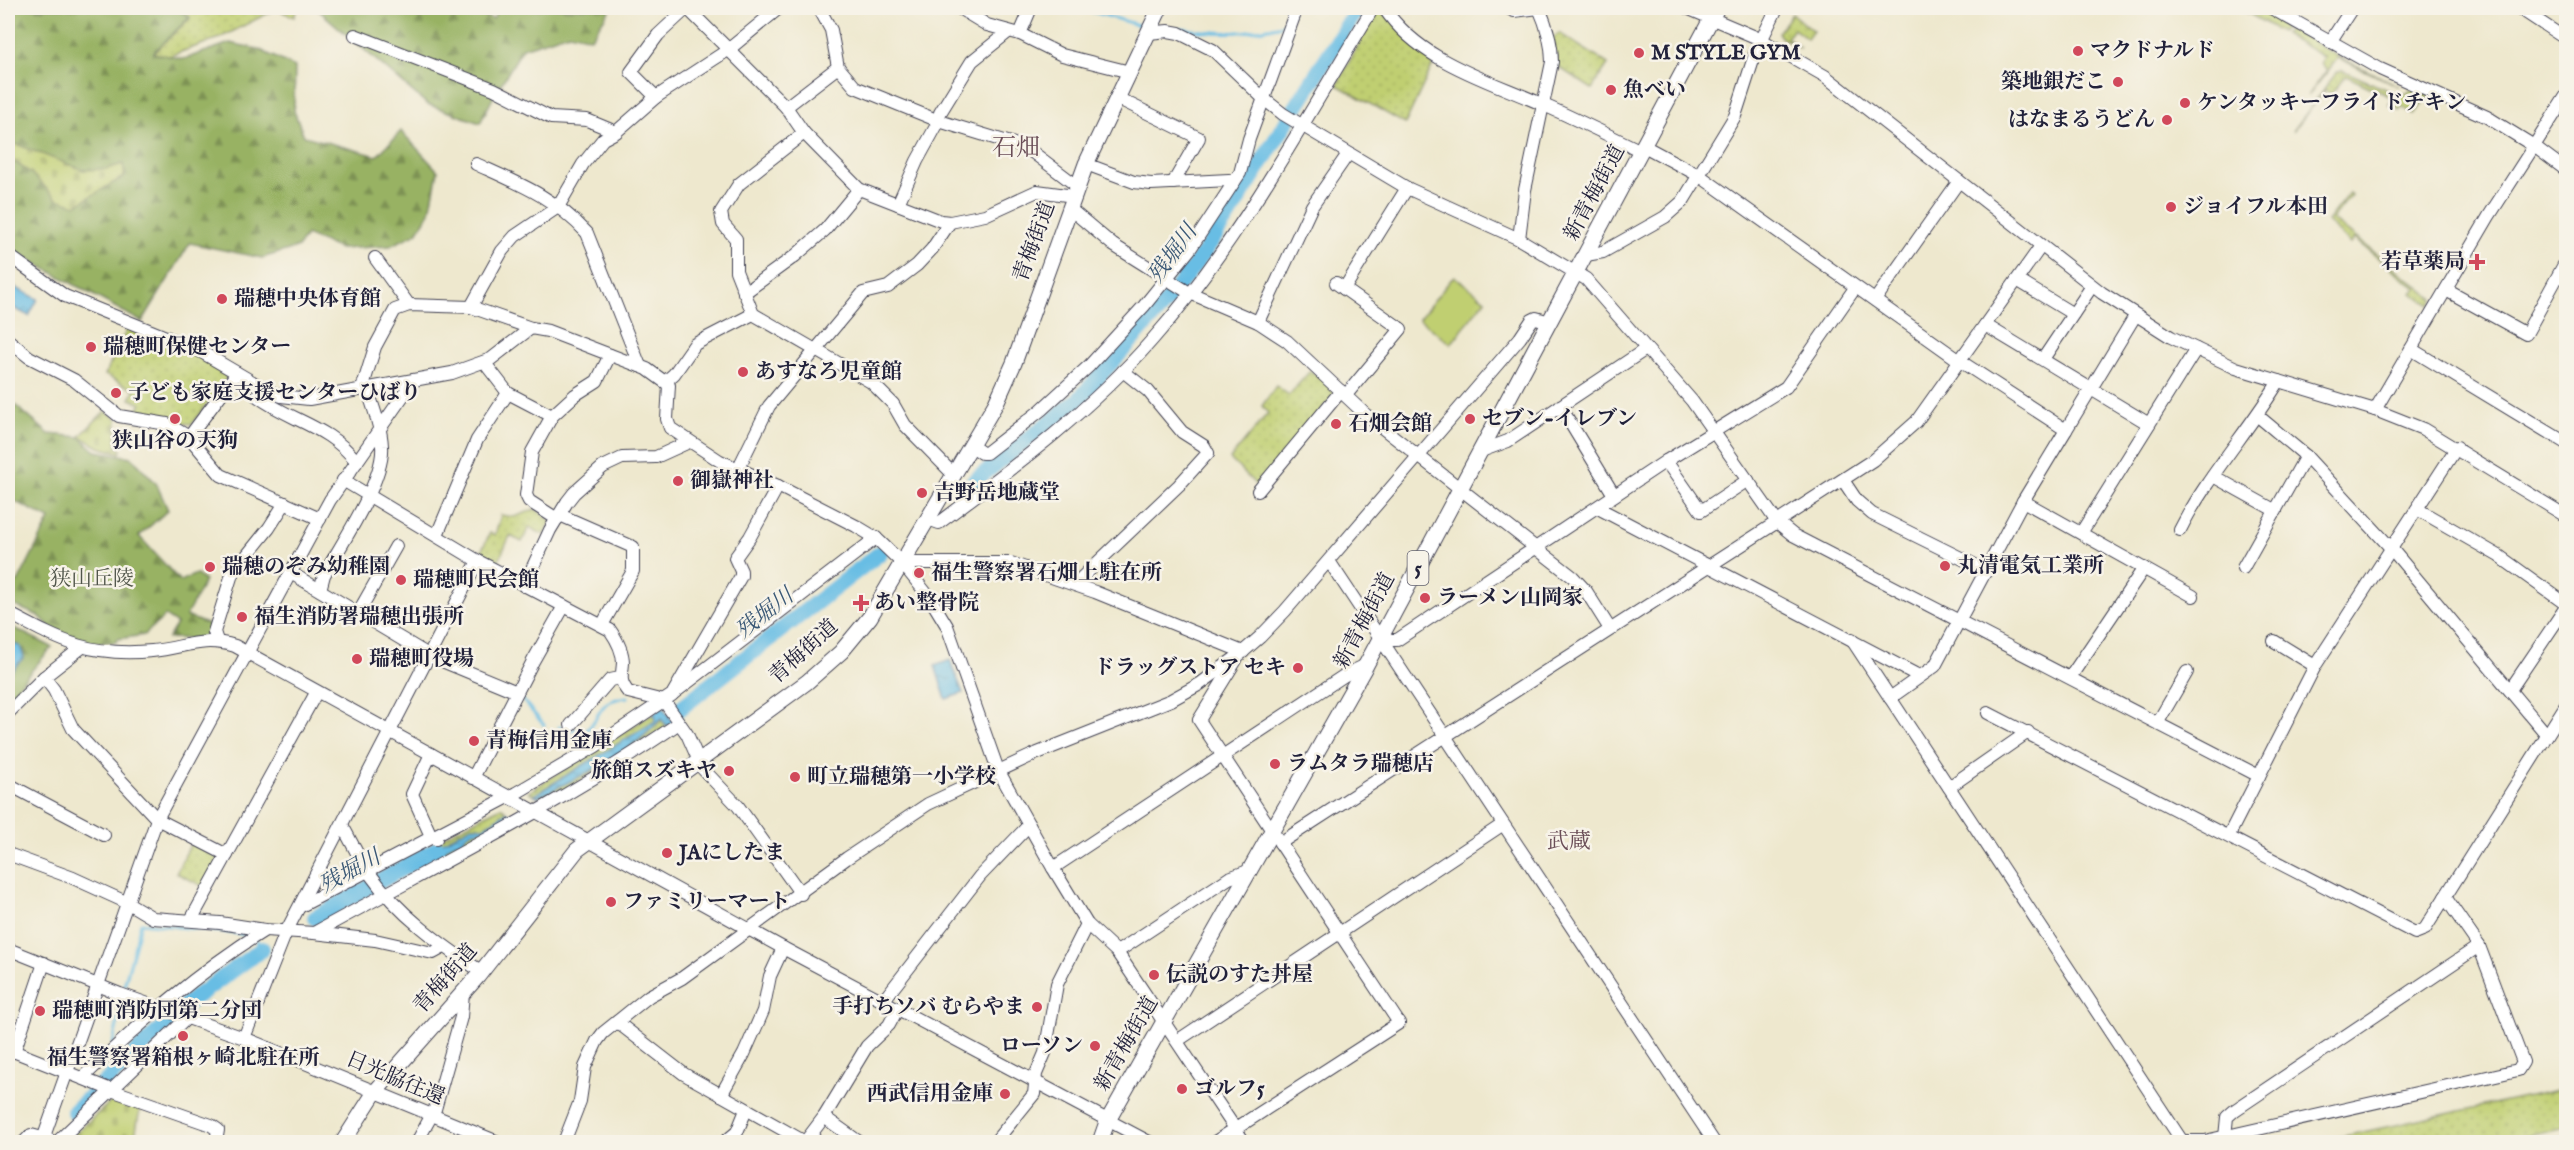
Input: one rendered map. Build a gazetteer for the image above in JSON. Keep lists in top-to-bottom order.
{
  "streets": {
    "main road": ["新青梅街道", "青梅街道", "5"],
    "street": ["日光脇往還"]
  },
  "crossings": [
    ["青梅街道", "日光脇往還"]
  ],
  "districts": ["石畑", "武蔵"],
  "water": ["残堀川"],
  "parks": ["狭山丘陵"],
  "places": {
    "other": [
      "マクドナルド",
      "M STYLE GYM",
      "築地銀だこ",
      "魚べい",
      "ケンタッキーフライドチキン",
      "はなまるうどん",
      "ジョイフル本田",
      "瑞穂中央体育館",
      "瑞穂町保健センター",
      "あすなろ児童館",
      "子ども家庭支援センターひばり",
      "狭山谷の天狗",
      "セブン-イレブン",
      "石畑会館",
      "御嶽神社",
      "吉野岳地蔵堂",
      "丸清電気工業所",
      "瑞穂のぞみ幼稚園",
      "福生警察署石畑上駐在所",
      "瑞穂町民会館",
      "ラーメン山岡家",
      "福生消防署瑞穂出張所",
      "瑞穂町役場",
      "ドラッグストア セキ",
      "青梅信用金庫",
      "ラムタラ瑞穂店",
      "旅館スズキヤ",
      "町立瑞穂第一小学校",
      "JAにしたま",
      "ファミリーマート",
      "伝説のすた丼屋",
      "手打ちソバ むらやま",
      "瑞穂町消防団第二分団",
      "福生警察署箱根ヶ崎北駐在所",
      "ローソン",
      "ゴルフ5",
      "西武信用金庫"
    ],
    "health": ["若草薬局", "あい整骨院"]
  }
}
